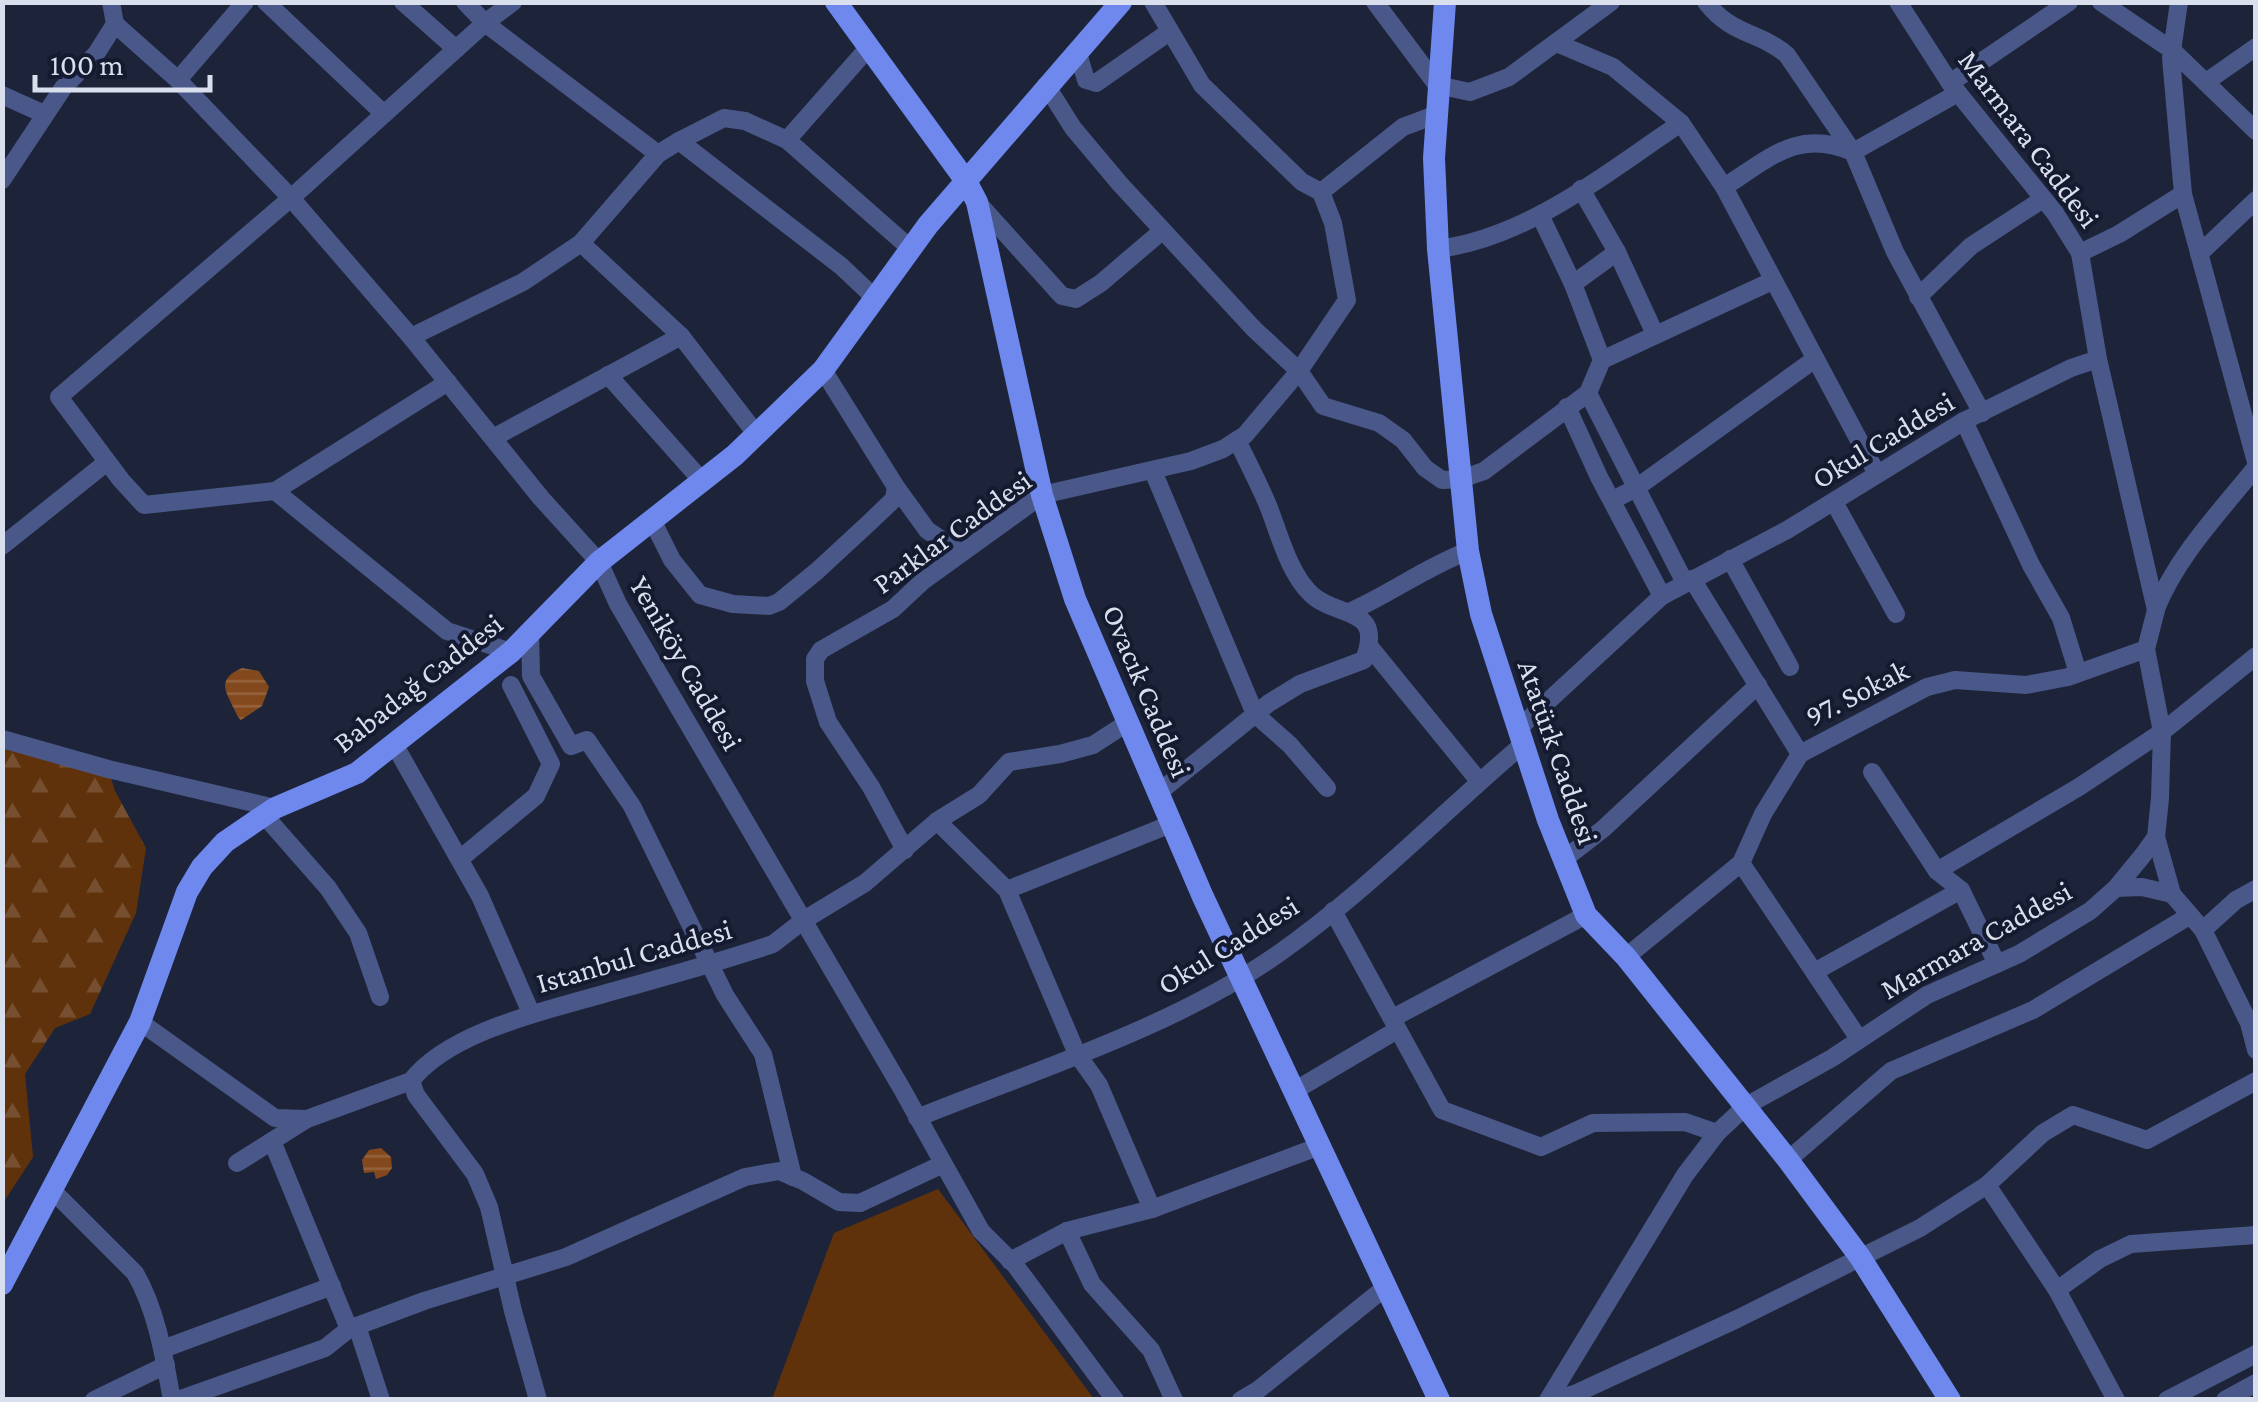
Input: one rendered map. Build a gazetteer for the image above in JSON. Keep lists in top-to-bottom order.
{
  "streets": {
    "main road": ["Babadağ Caddesi", "Ovacık Caddesi", "Atatürk Caddesi"],
    "street": [
      "Marmara Caddesi",
      "Okul Caddesi",
      "Parklar Caddesi",
      "Yeniköy Caddesi",
      "97. Sokak",
      "Istanbul Caddesi"
    ]
  },
  "crossings": [
    ["Marmara Caddesi", "Okul Caddesi"],
    ["Marmara Caddesi", "97. Sokak"],
    ["Marmara Caddesi", "Atatürk Caddesi"],
    ["Okul Caddesi", "Yeniköy Caddesi"],
    ["Okul Caddesi", "Ovacık Caddesi"],
    ["Okul Caddesi", "Atatürk Caddesi"],
    ["Parklar Caddesi", "Ovacık Caddesi"],
    ["Parklar Caddesi", "Istanbul Caddesi"],
    ["Yeniköy Caddesi", "Babadağ Caddesi"],
    ["Yeniköy Caddesi", "Istanbul Caddesi"],
    ["Babadağ Caddesi", "Ovacık Caddesi"],
    ["Ovacık Caddesi", "Istanbul Caddesi"],
    ["97. Sokak", "Atatürk Caddesi"]
  ],
  "scale_bar": "100 m"
}
